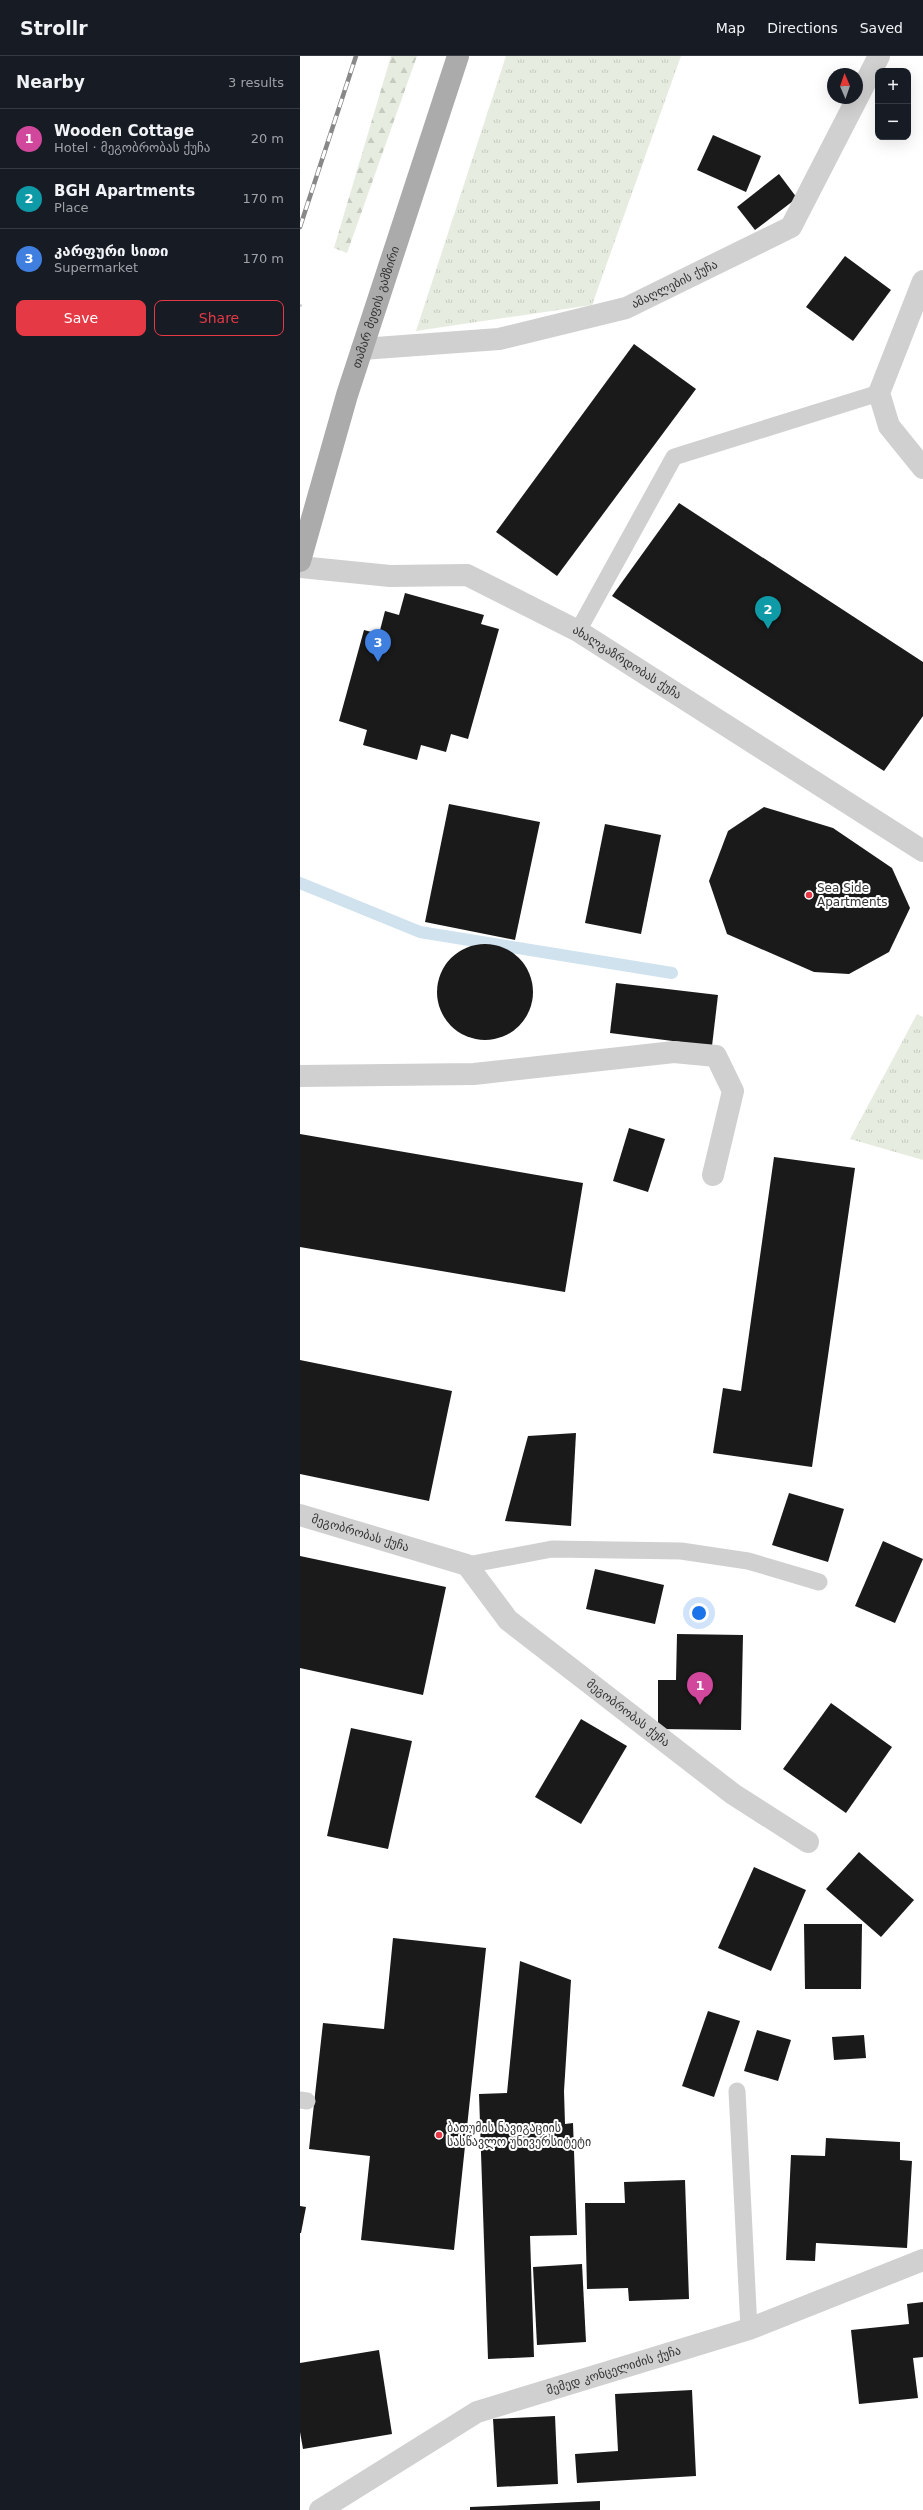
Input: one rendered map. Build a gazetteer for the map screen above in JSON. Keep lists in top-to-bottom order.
{
  "streets": {
    "main road": ["თამარ მეფის გამზირი"],
    "street": [
      "ამაღლების ქუჩა",
      "ახალგაზრდობას ქუჩა",
      "მეგობრობას ქუჩა",
      "მემედ კონცელიძის ქუჩა"
    ]
  },
  "crossings": [
    ["ამაღლების ქუჩა", "თამარ მეფის გამზირი"]
  ],
  "places": ["Sea Side Apartments", "ბათუმის ნავიგაციის სასწავლო უნივერსიტეტი"],
  "north": "top",
  "page": {
    "header": "Strollr",
    "nav": ["Map", "Directions", "Saved"],
    "heading": ["Nearby", "3 results"],
    "map_buttons": ["+", "−"],
    "list": [
      {
        "mark": "1",
        "name": "Wooden Cottage",
        "note": "Hotel · მეგობრობას ქუჩა",
        "value": "20 m"
      },
      {
        "mark": "2",
        "name": "BGH Apartments",
        "note": "Place",
        "value": "170 m"
      },
      {
        "mark": "3",
        "name": "კარფური სითი",
        "note": "Supermarket",
        "value": "170 m"
      }
    ],
    "buttons": ["Save", "Share"],
    "pins": ["2", "3", "1"]
  }
}
